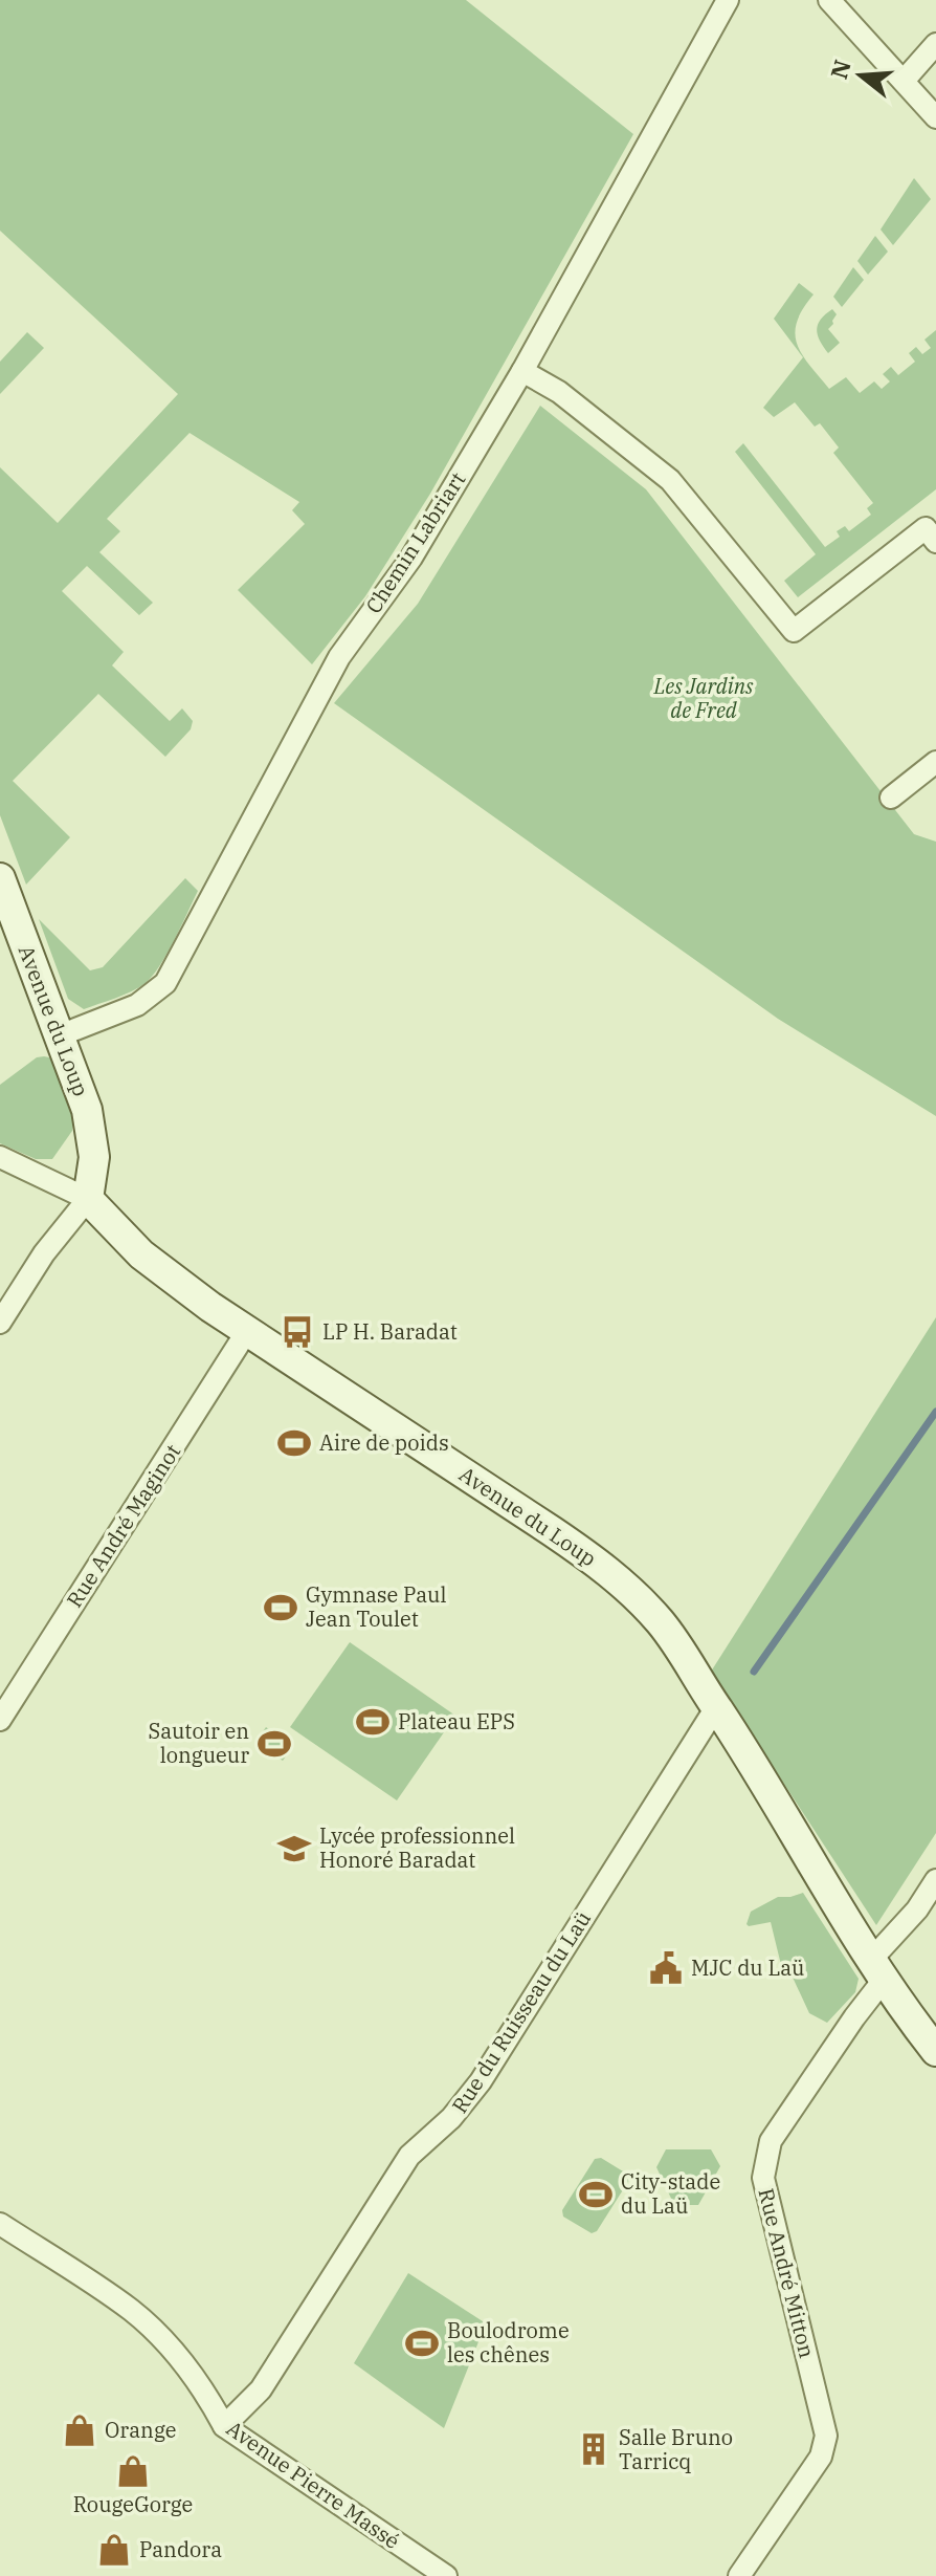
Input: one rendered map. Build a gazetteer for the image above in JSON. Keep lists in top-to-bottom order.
{
  "streets": {
    "street": [
      "Chemin Labriart",
      "Avenue du Loup",
      "Rue André Maginot",
      "Rue du Ruisseau du Laü",
      "Rue André Mitton",
      "Avenue Pierre Massé"
    ]
  },
  "crossings": [
    ["Chemin Labriart", "Avenue du Loup"],
    ["Avenue du Loup", "Rue André Maginot"],
    ["Avenue du Loup", "Rue du Ruisseau du Laü"],
    ["Avenue du Loup", "Rue André Mitton"],
    ["Rue du Ruisseau du Laü", "Avenue Pierre Massé"]
  ],
  "parks": ["Les Jardins de Fred"],
  "places": {
    "bus stop": ["LP H. Baradat"],
    "sports": [
      "Aire de poids",
      "Gymnase Paul Jean Toulet",
      "Plateau EPS",
      "Sautoir en longueur",
      "City-stade du Laü",
      "Boulodrome les chênes"
    ],
    "school or university": ["Lycée professionnel Honoré Baradat"],
    "public building": ["MJC du Laü"],
    "shop": ["Orange", "RougeGorge", "Pandora"],
    "building": ["Salle Bruno Tarricq"]
  },
  "north": "left"
}
